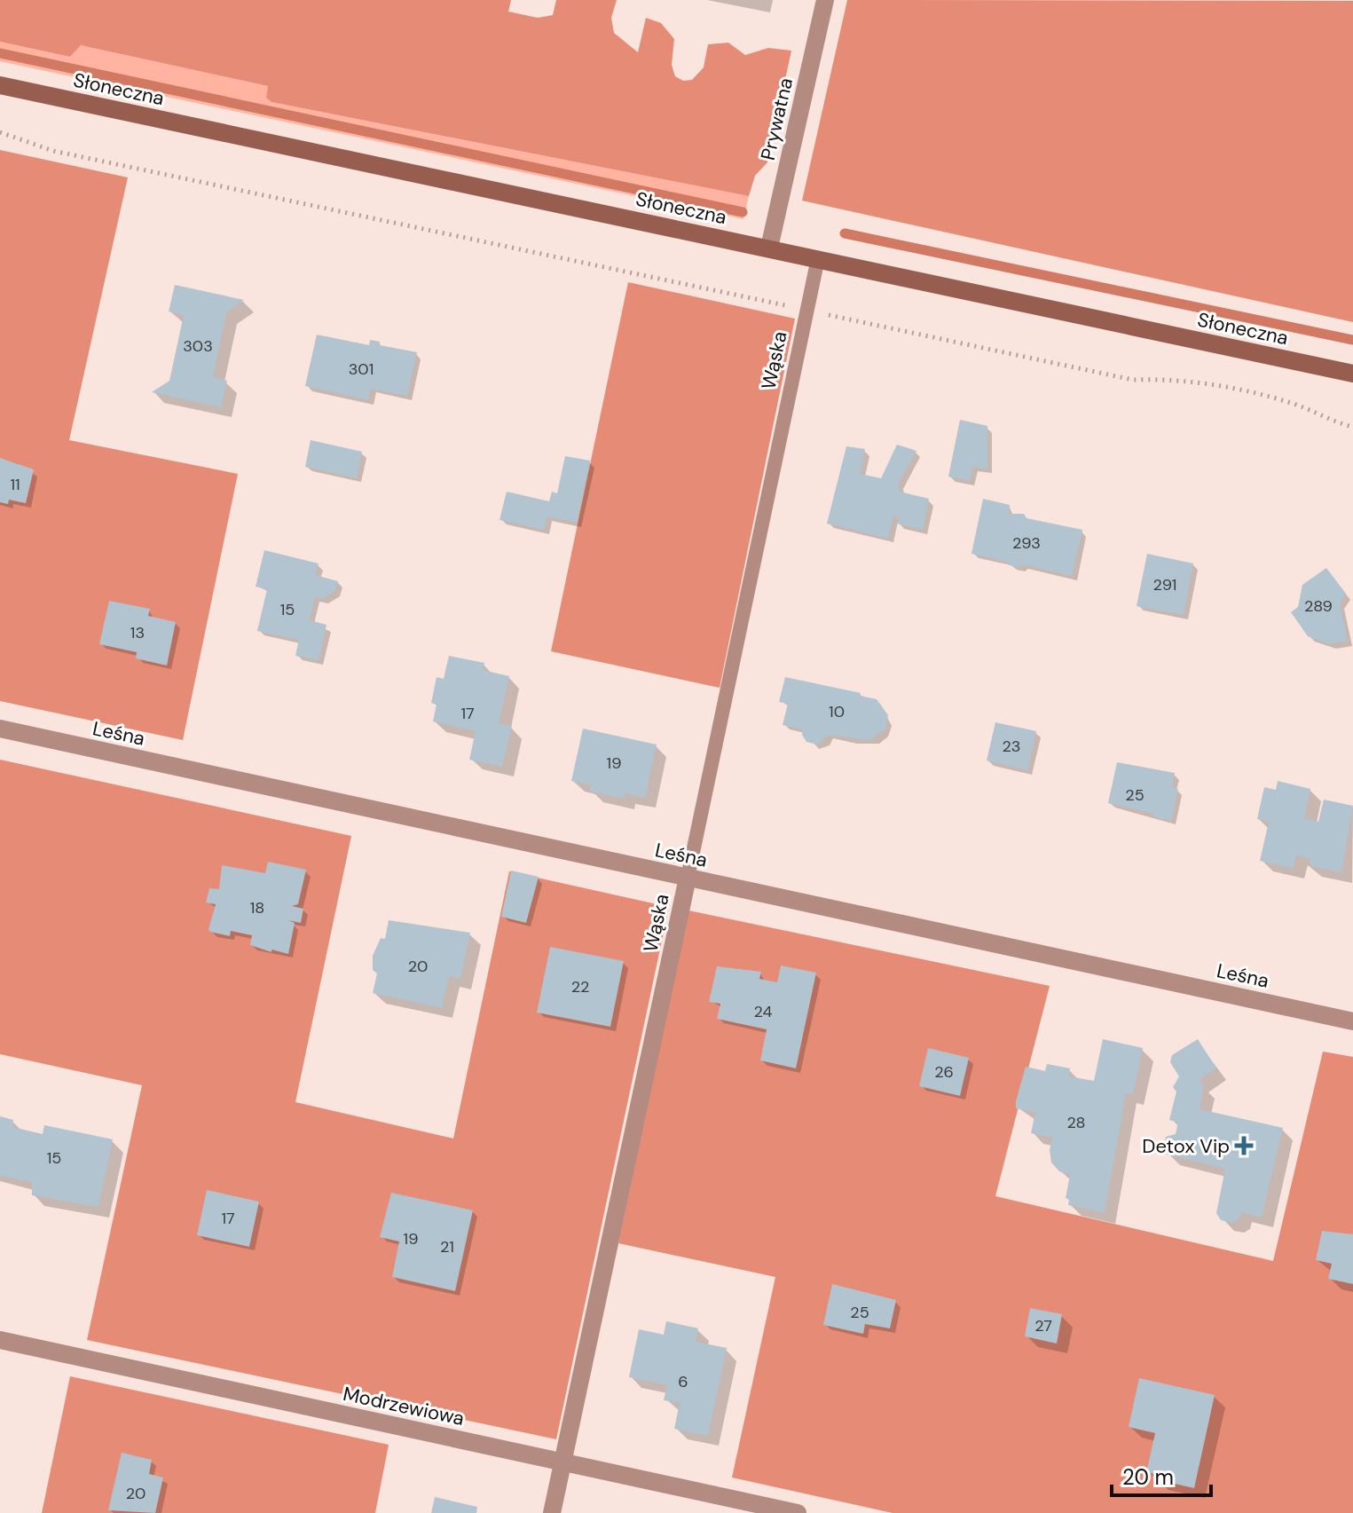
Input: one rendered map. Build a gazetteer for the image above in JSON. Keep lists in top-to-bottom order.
{
  "streets": {
    "main road": ["Słoneczna"],
    "street": [
      "Prywatna",
      "Wąska",
      "Leśna",
      "Modrzewiowa"
    ]
  },
  "crossings": [
    ["Słoneczna", "Prywatna"],
    ["Słoneczna", "Wąska"],
    ["Wąska", "Leśna"],
    ["Wąska", "Modrzewiowa"]
  ],
  "places": {
    "health": ["Detox Vip"]
  },
  "house_numbers": [
    "303",
    "301",
    "11",
    "293",
    "291",
    "289",
    "15",
    "13",
    "10",
    "17",
    "23",
    "19",
    "25",
    "18",
    "20",
    "22",
    "24",
    "26",
    "28",
    "15",
    "17",
    "19",
    "21",
    "25",
    "27",
    "6",
    "20"
  ],
  "scale_bar": "20 m"
}
